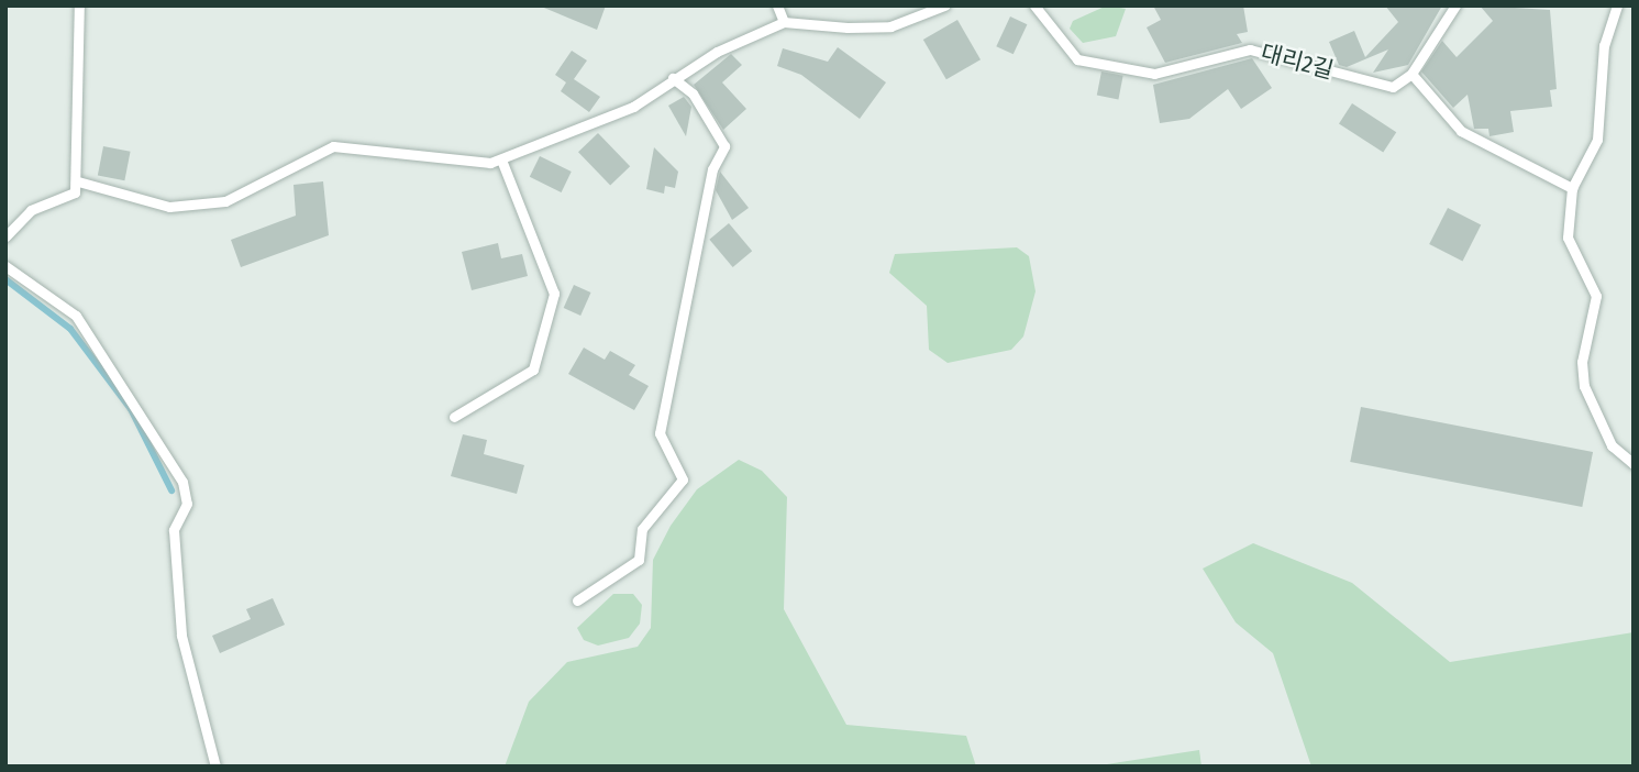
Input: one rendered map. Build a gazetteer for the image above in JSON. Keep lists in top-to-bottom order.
{
  "streets": {
    "lane": ["대리2길"]
  }
}
